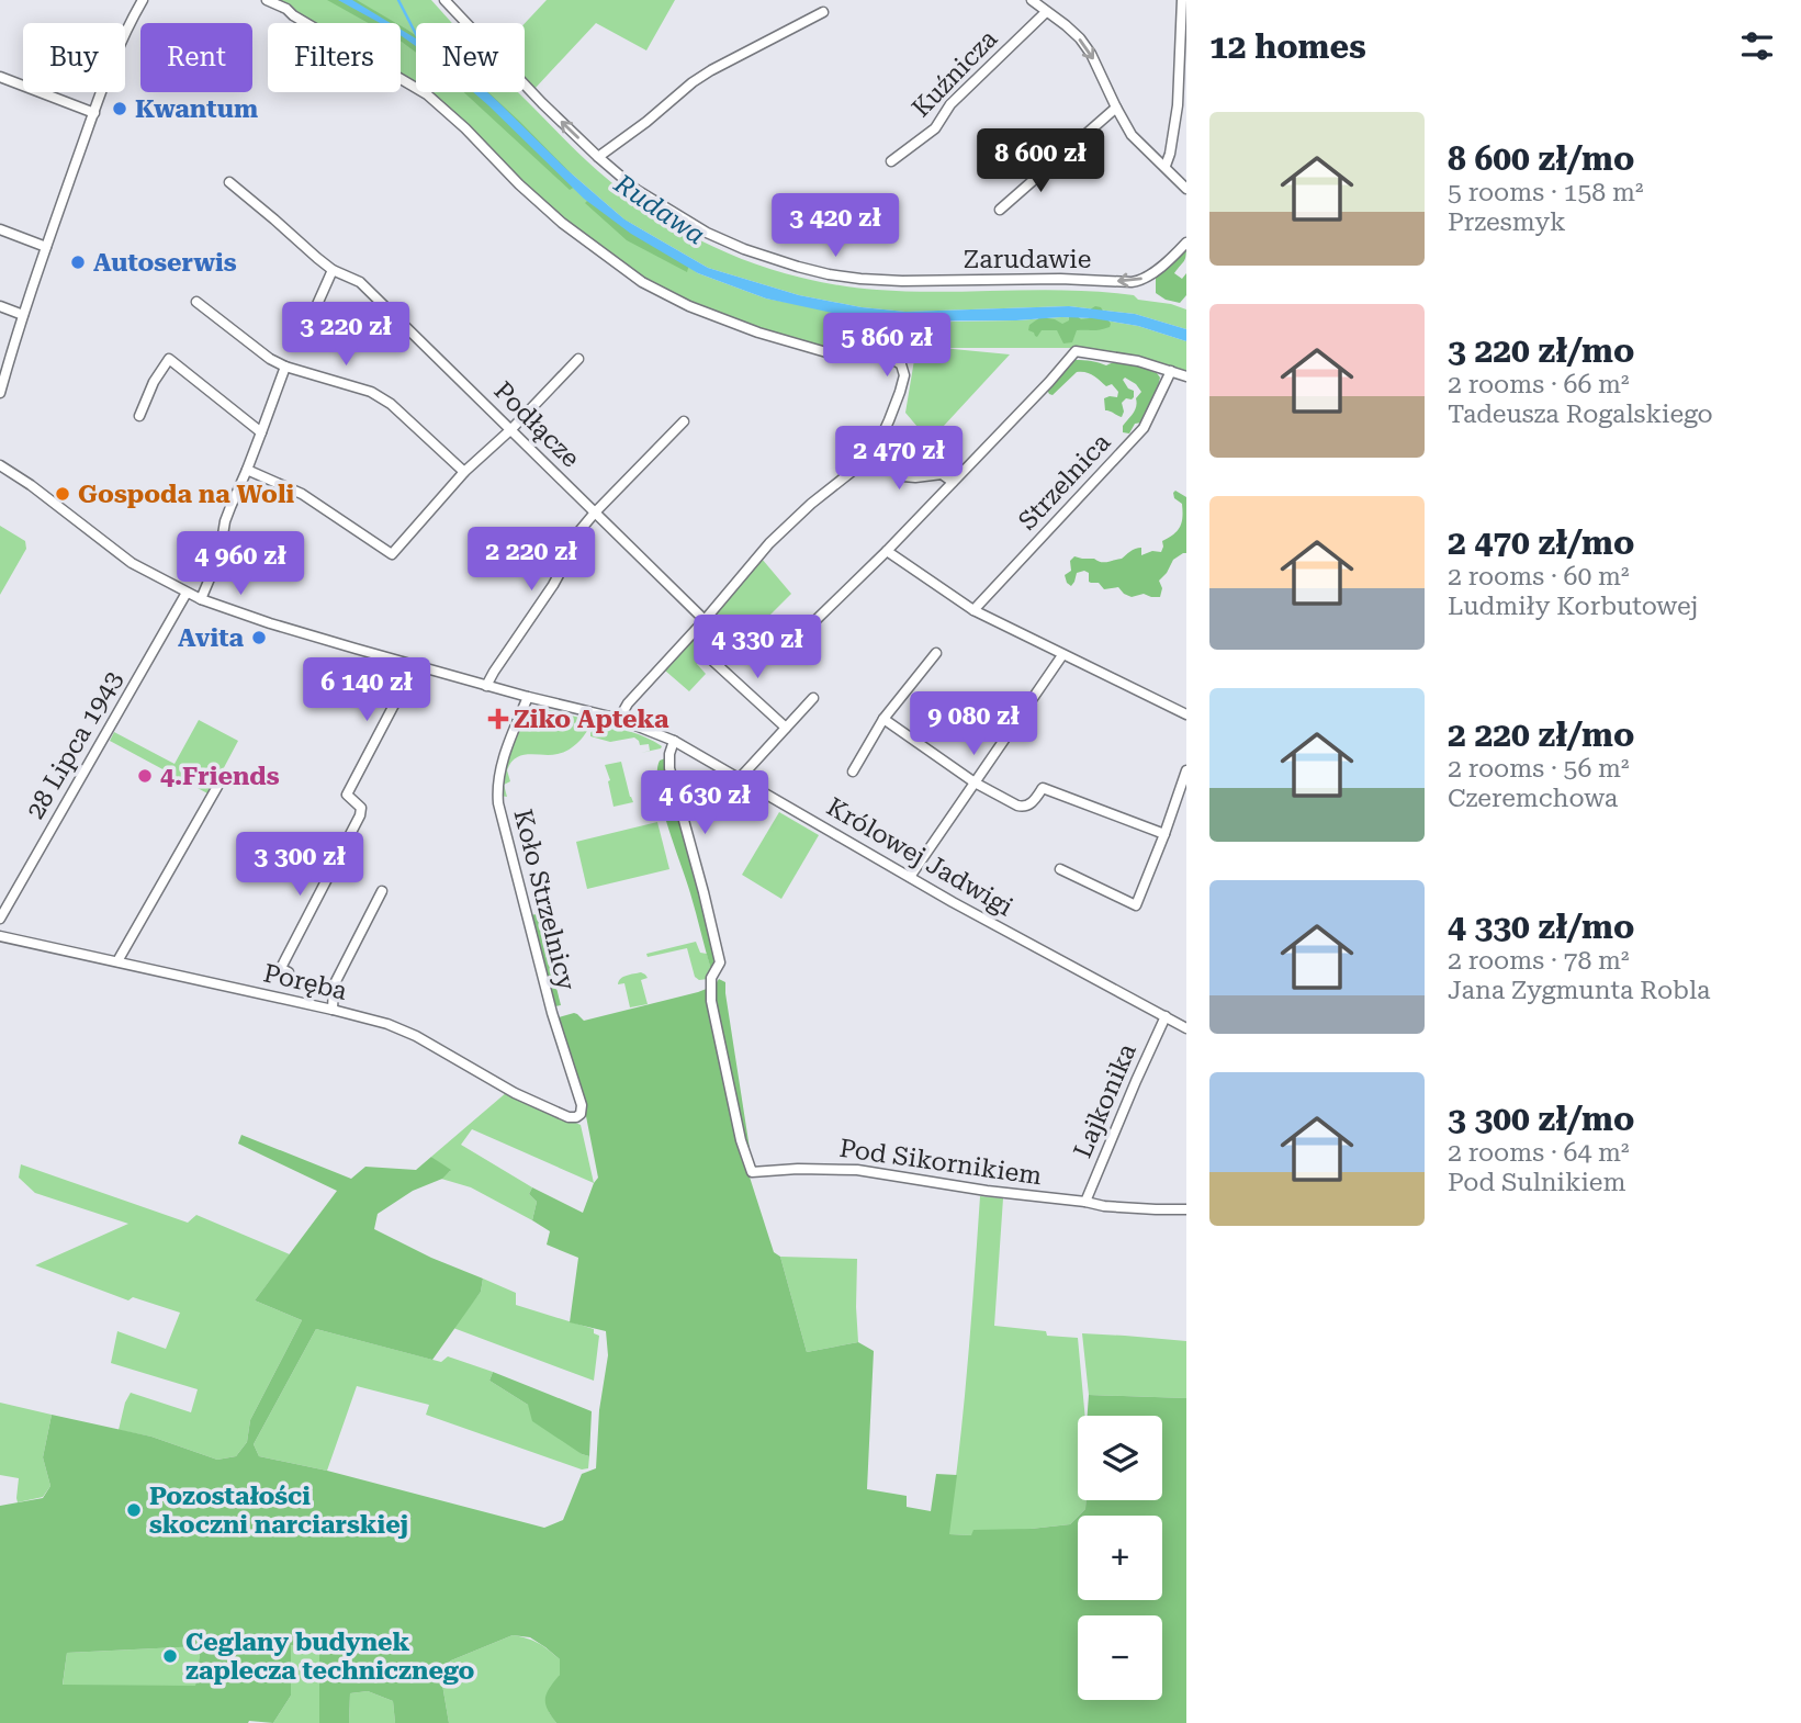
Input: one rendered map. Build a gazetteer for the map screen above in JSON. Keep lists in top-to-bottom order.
{
  "streets": {
    "street": [
      "Kuźnicza",
      "Zarudawie",
      "Podłącze",
      "Strzelnica",
      "28 Lipca 1943",
      "Królowej Jadwigi",
      "Koło Strzelnicy",
      "Poręba",
      "Lajkonika",
      "Pod Sikornikiem"
    ]
  },
  "crossings": [
    ["28 Lipca 1943", "Królowej Jadwigi"],
    ["Królowej Jadwigi", "Koło Strzelnicy"],
    ["Królowej Jadwigi", "Lajkonika"],
    ["Królowej Jadwigi", "Pod Sikornikiem"],
    ["Koło Strzelnicy", "Poręba"],
    ["Lajkonika", "Pod Sikornikiem"]
  ],
  "one_way": ["Zarudawie"],
  "water": ["Rudawa"],
  "places": {
    "other": [
      "Kwantum",
      "Autoserwis",
      "Gospoda na Woli",
      "Avita",
      "4.Friends",
      "Pozostałości skoczni narciarskiej",
      "Ceglany budynek zaplecza technicznego"
    ],
    "health": ["Ziko Apteka"]
  },
  "page": {
    "heading": "12 homes",
    "chip": [
      "Buy",
      "Rent",
      "Filters",
      "New"
    ],
    "list": [
      {
        "name": "8 600 zł/mo",
        "note": "5 rooms · 158 m² · Przesmyk"
      },
      {
        "name": "3 220 zł/mo",
        "note": "2 rooms · 66 m² · Tadeusza Rogalskiego"
      },
      {
        "name": "2 470 zł/mo",
        "note": "2 rooms · 60 m² · Ludmiły Korbutowej"
      },
      {
        "name": "2 220 zł/mo",
        "note": "2 rooms · 56 m² · Czeremchowa"
      },
      {
        "name": "4 330 zł/mo",
        "note": "2 rooms · 78 m² · Jana Zygmunta Robla"
      },
      {
        "name": "3 300 zł/mo",
        "note": "2 rooms · 64 m² · Pod Sulnikiem"
      }
    ],
    "price": [
      "8 600 zł",
      "3 420 zł",
      "3 220 zł",
      "5 860 zł",
      "2 470 zł",
      "2 220 zł",
      "4 960 zł",
      "4 330 zł",
      "6 140 zł",
      "9 080 zł",
      "4 630 zł",
      "3 300 zł"
    ],
    "map_buttons": ["+", "−"]
  }
}
